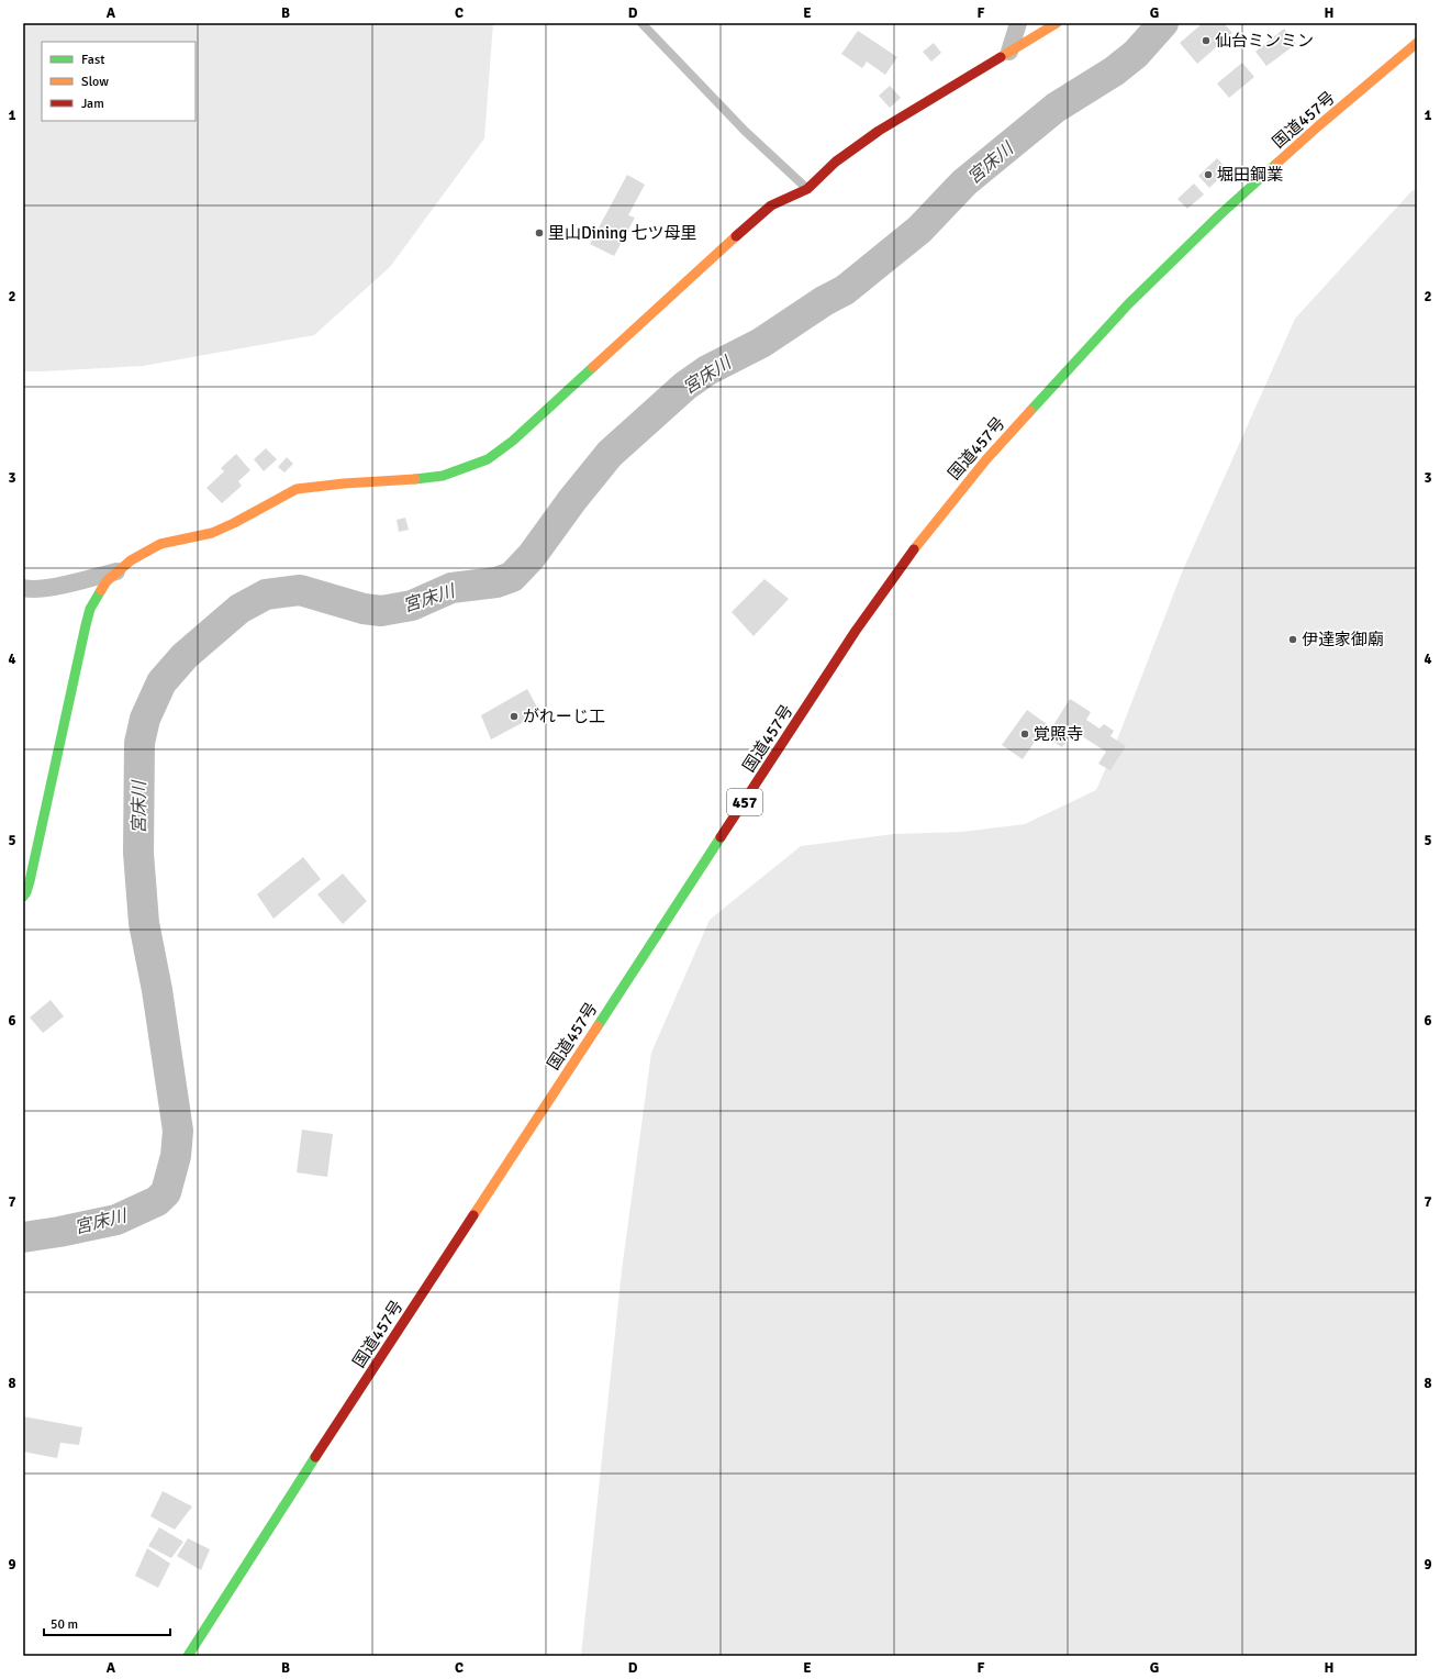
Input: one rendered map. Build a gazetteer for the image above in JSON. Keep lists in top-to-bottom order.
{
  "streets": {
    "main road": ["国道457号", "457"]
  },
  "water": ["宮床川"],
  "places": [
    "仙台ミンミン",
    "堀田鋼業",
    "里山Dining 七ツ母里",
    "伊達家御廟",
    "がれーじ工",
    "覚照寺"
  ],
  "legend": ["Fast", "Slow", "Jam"],
  "scale_bar": "50 m",
  "grid": {
    "columns": [
      "A",
      "B",
      "C",
      "D",
      "E",
      "F",
      "G",
      "H"
    ],
    "rows": [
      "1",
      "2",
      "3",
      "4",
      "5",
      "6",
      "7",
      "8",
      "9"
    ]
  }
}
